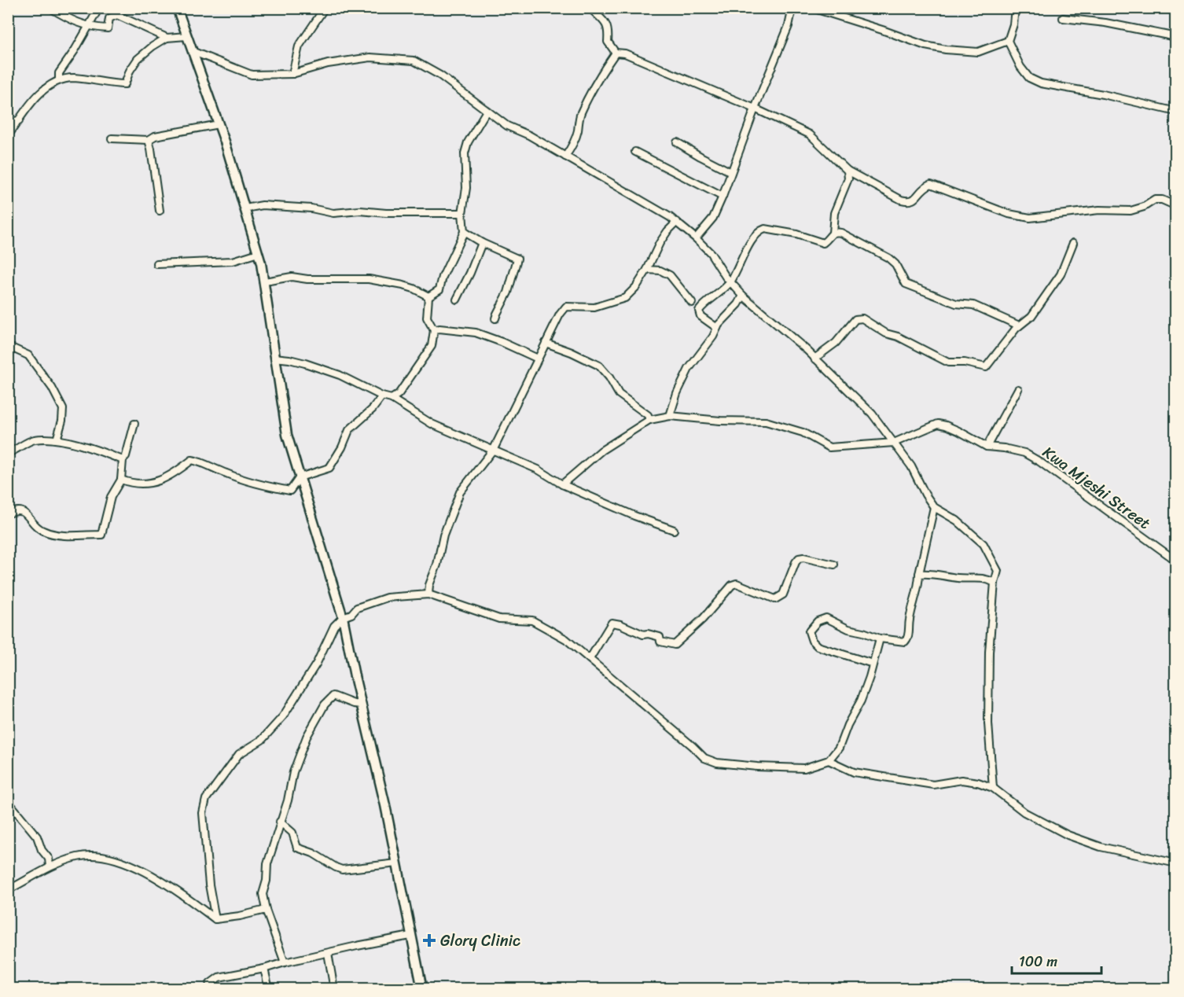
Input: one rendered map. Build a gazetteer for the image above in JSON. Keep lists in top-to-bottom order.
{
  "streets": {
    "street": ["Kwa Mjeshi Street"]
  },
  "places": {
    "health": ["Glory Clinic"]
  },
  "scale_bar": "100 m"
}
